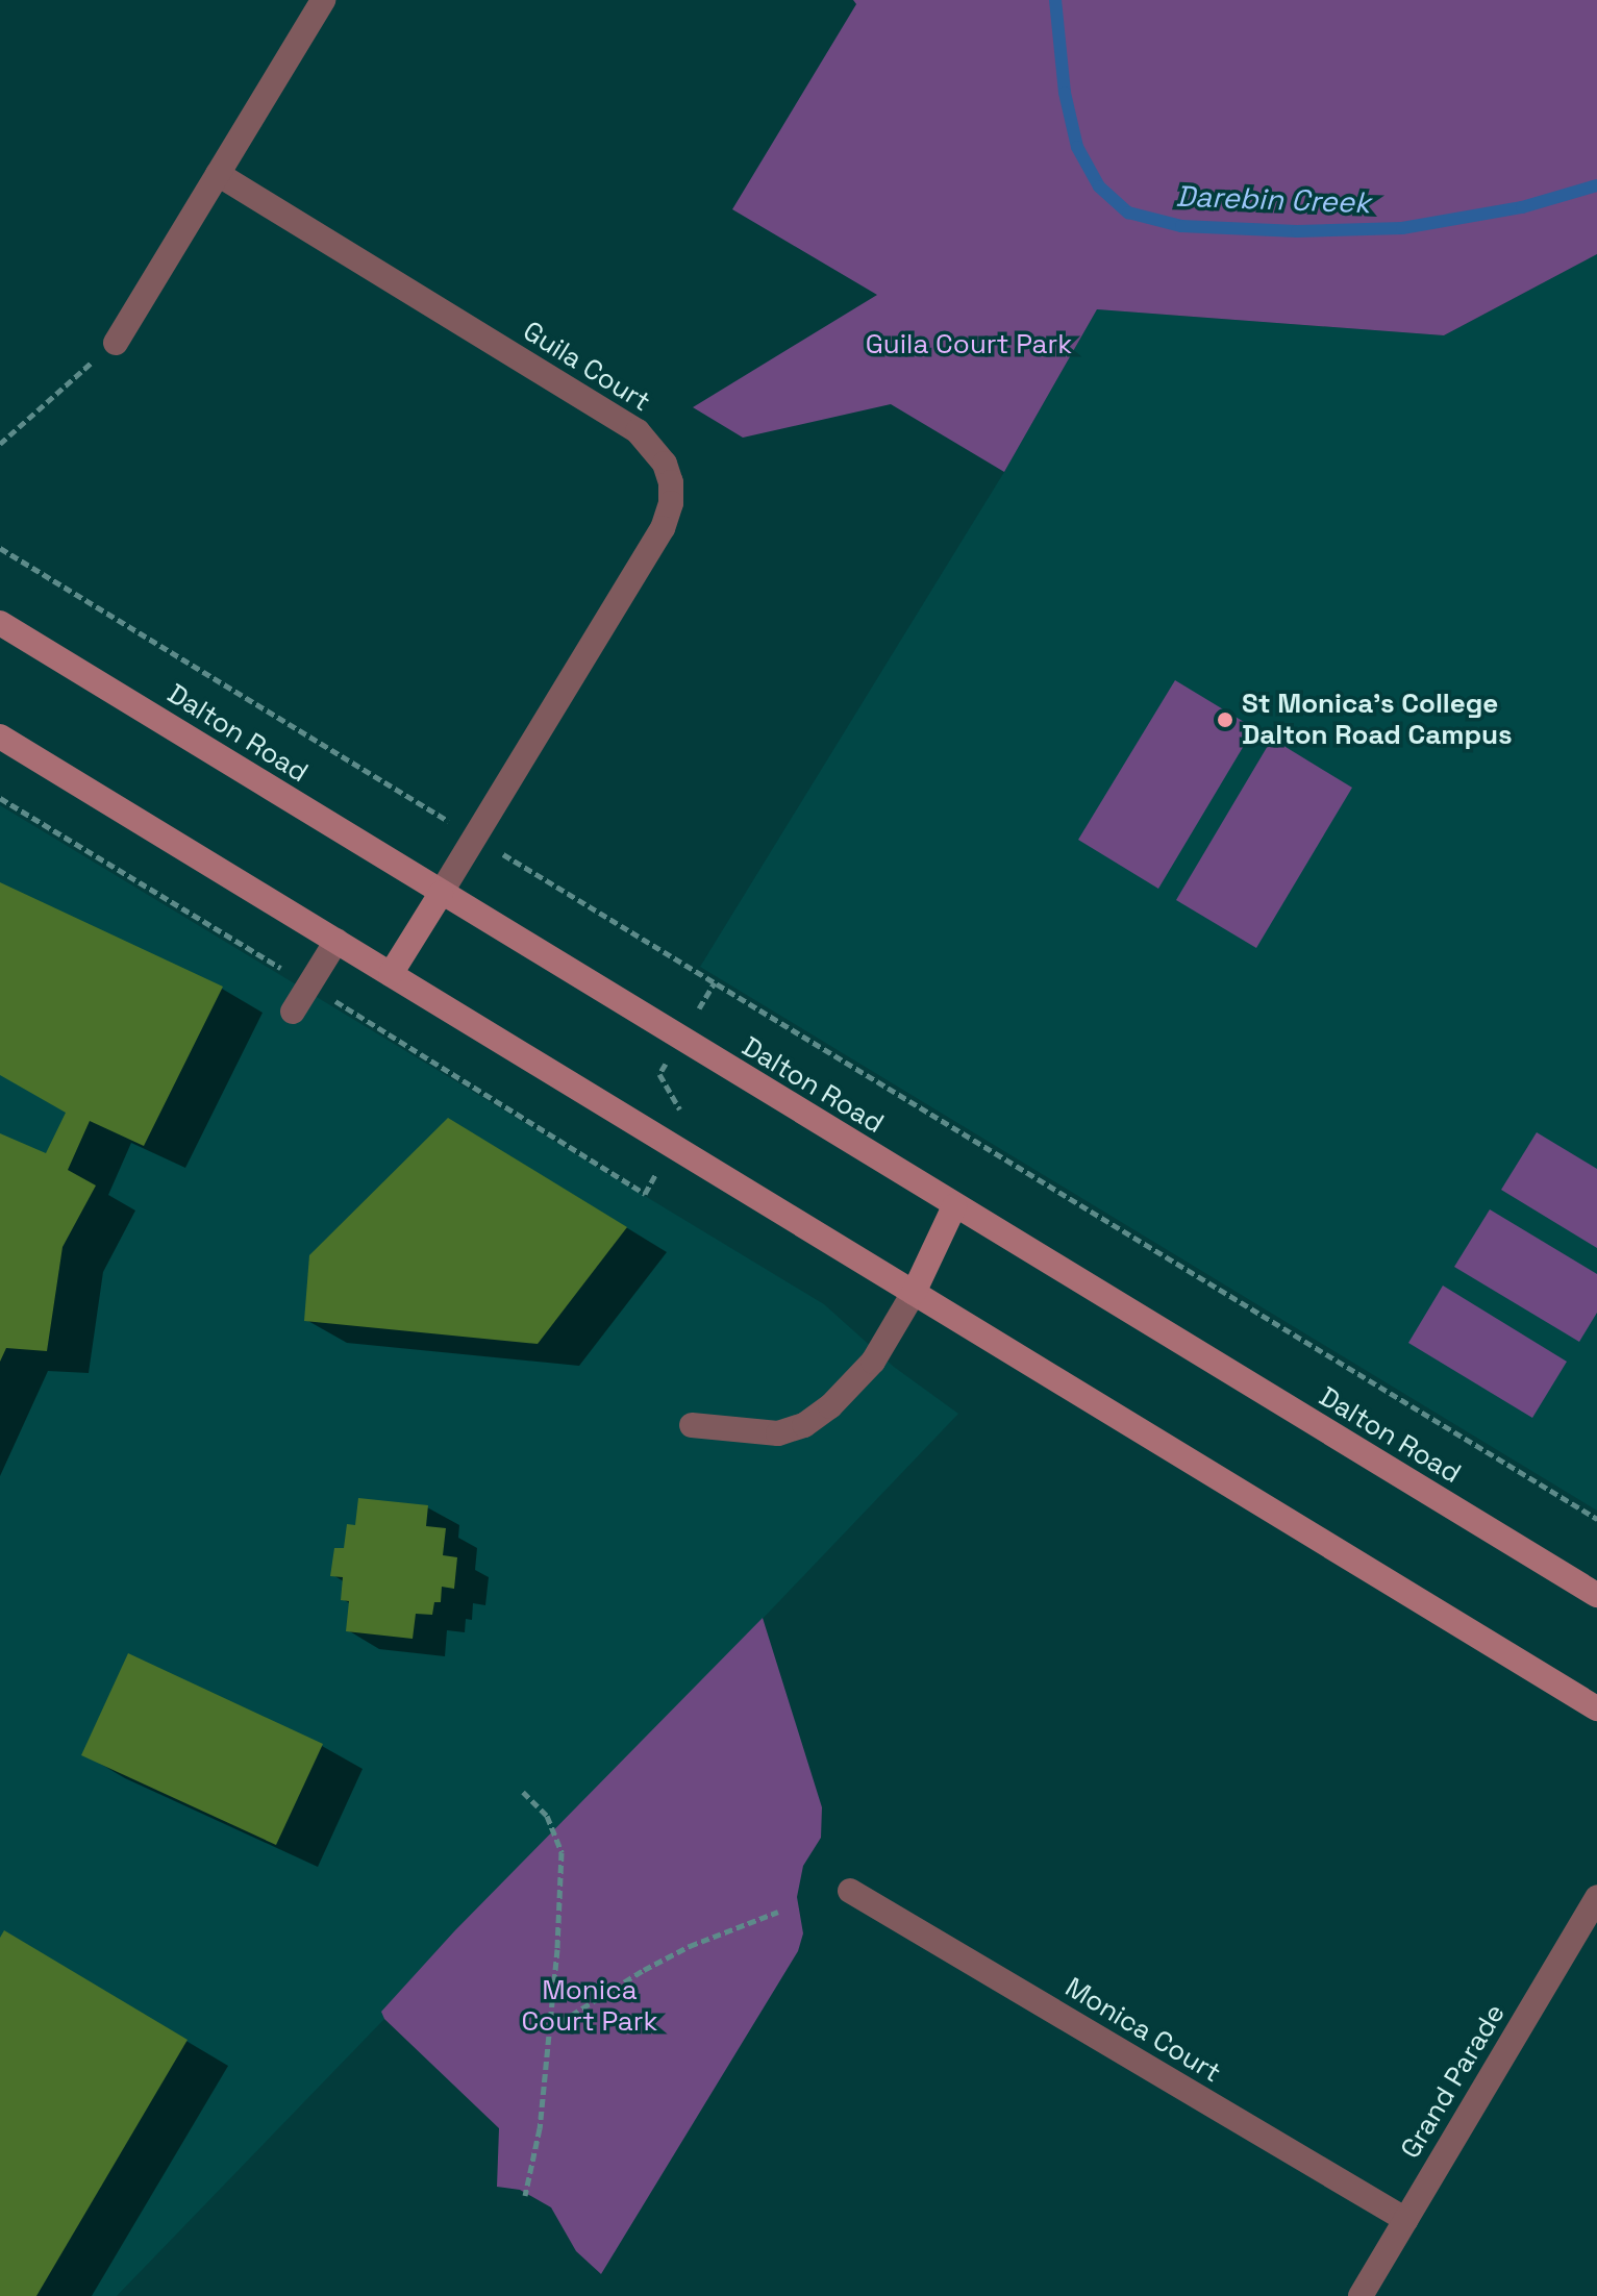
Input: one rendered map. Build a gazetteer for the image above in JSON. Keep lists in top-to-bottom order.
{
  "streets": {
    "main road": ["Dalton Road"],
    "street": ["Guila Court", "Monica Court", "Grand Parade"]
  },
  "crossings": [
    ["Guila Court", "Dalton Road"],
    ["Monica Court", "Grand Parade"]
  ],
  "water": ["Darebin Creek"],
  "parks": ["Guila Court Park", "Monica Court Park"],
  "places": ["St Monica's College Dalton Road Campus"]
}
